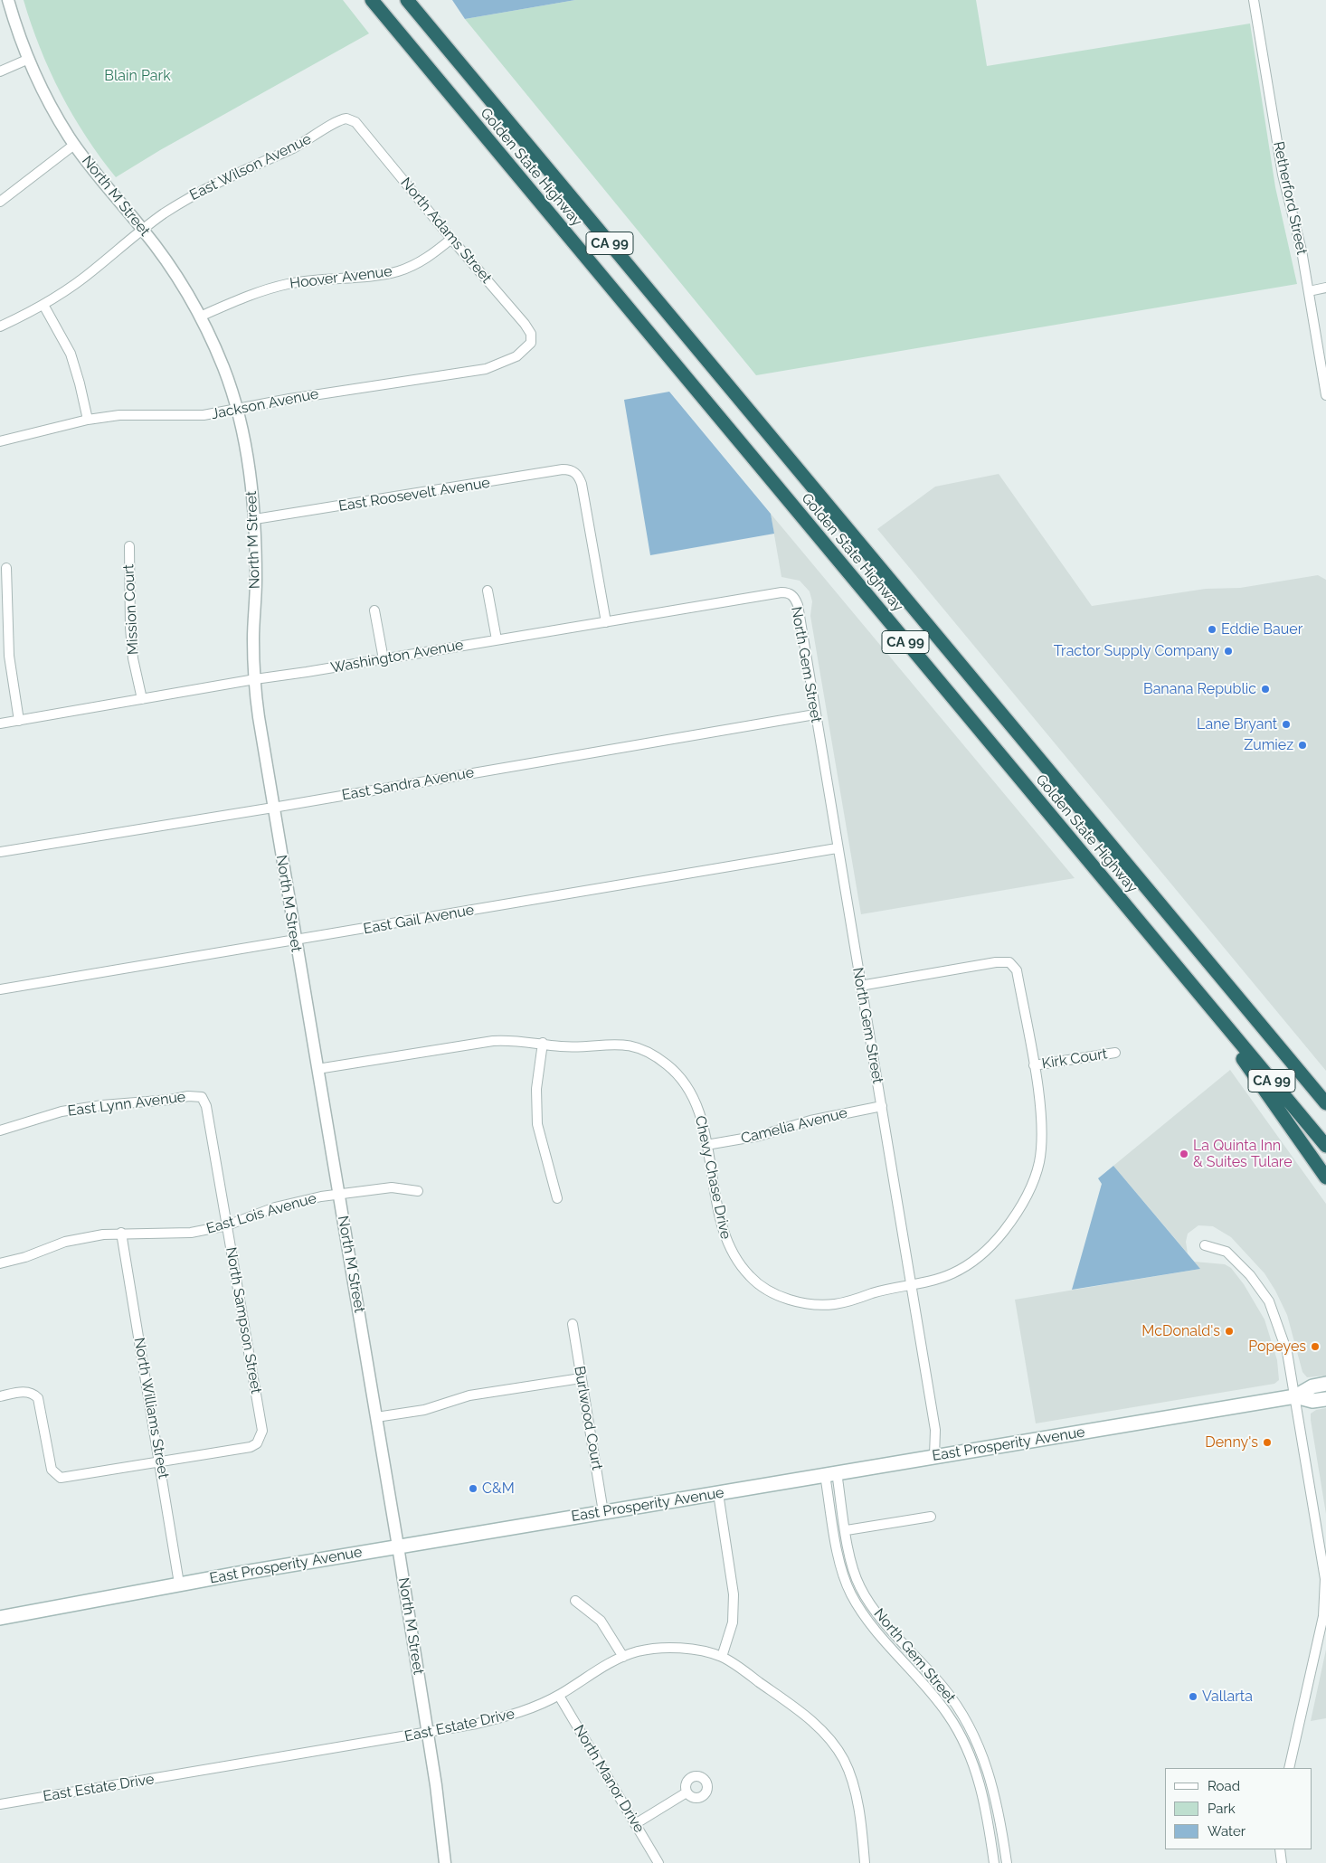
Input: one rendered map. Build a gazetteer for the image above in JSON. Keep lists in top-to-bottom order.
{
  "streets": {
    "highway": ["Golden State Highway", "CA 99"],
    "main road": ["East Prosperity Avenue"],
    "street": [
      "East Wilson Avenue",
      "North M Street",
      "Retherford Street",
      "North Adams Street",
      "Hoover Avenue",
      "Jackson Avenue",
      "East Roosevelt Avenue",
      "Mission Court",
      "Washington Avenue",
      "North Gem Street",
      "East Sandra Avenue",
      "East Gail Avenue",
      "Kirk Court",
      "East Lynn Avenue",
      "Camelia Avenue",
      "Chevy Chase Drive",
      "East Lois Avenue",
      "North Sampson Street",
      "North Williams Street",
      "Burlwood Court",
      "East Estate Drive",
      "North Manor Drive"
    ]
  },
  "crossings": [
    ["East Wilson Avenue", "North M Street"],
    ["East Wilson Avenue", "North Adams Street"],
    ["North M Street", "Hoover Avenue"],
    ["North M Street", "Jackson Avenue"],
    ["North M Street", "East Roosevelt Avenue"],
    ["North M Street", "Washington Avenue"],
    ["North M Street", "East Sandra Avenue"],
    ["North M Street", "East Gail Avenue"],
    ["North M Street", "Chevy Chase Drive"],
    ["North M Street", "East Lois Avenue"],
    ["North M Street", "East Prosperity Avenue"],
    ["North M Street", "East Estate Drive"],
    ["North Adams Street", "Hoover Avenue"],
    ["North Adams Street", "Jackson Avenue"],
    ["East Roosevelt Avenue", "Washington Avenue"],
    ["Mission Court", "Washington Avenue"],
    ["Washington Avenue", "North Gem Street"],
    ["North Gem Street", "East Sandra Avenue"],
    ["North Gem Street", "East Gail Avenue"],
    ["North Gem Street", "Camelia Avenue"],
    ["North Gem Street", "Chevy Chase Drive"],
    ["North Gem Street", "East Prosperity Avenue"],
    ["Kirk Court", "Chevy Chase Drive"],
    ["East Lynn Avenue", "North Sampson Street"],
    ["Camelia Avenue", "Chevy Chase Drive"],
    ["East Lois Avenue", "North Sampson Street"],
    ["East Lois Avenue", "North Williams Street"],
    ["North Sampson Street", "North Williams Street"],
    ["North Williams Street", "East Prosperity Avenue"],
    ["Burlwood Court", "East Prosperity Avenue"],
    ["East Estate Drive", "North Manor Drive"]
  ],
  "parks": ["Blain Park"],
  "places": [
    "Eddie Bauer",
    "Tractor Supply Company",
    "Banana Republic",
    "Lane Bryant",
    "Zumiez",
    "La Quinta Inn & Suites Tulare",
    "McDonald's",
    "Popeyes",
    "Denny's",
    "C&M",
    "Vallarta"
  ],
  "legend": ["Road", "Park", "Water"]
}
